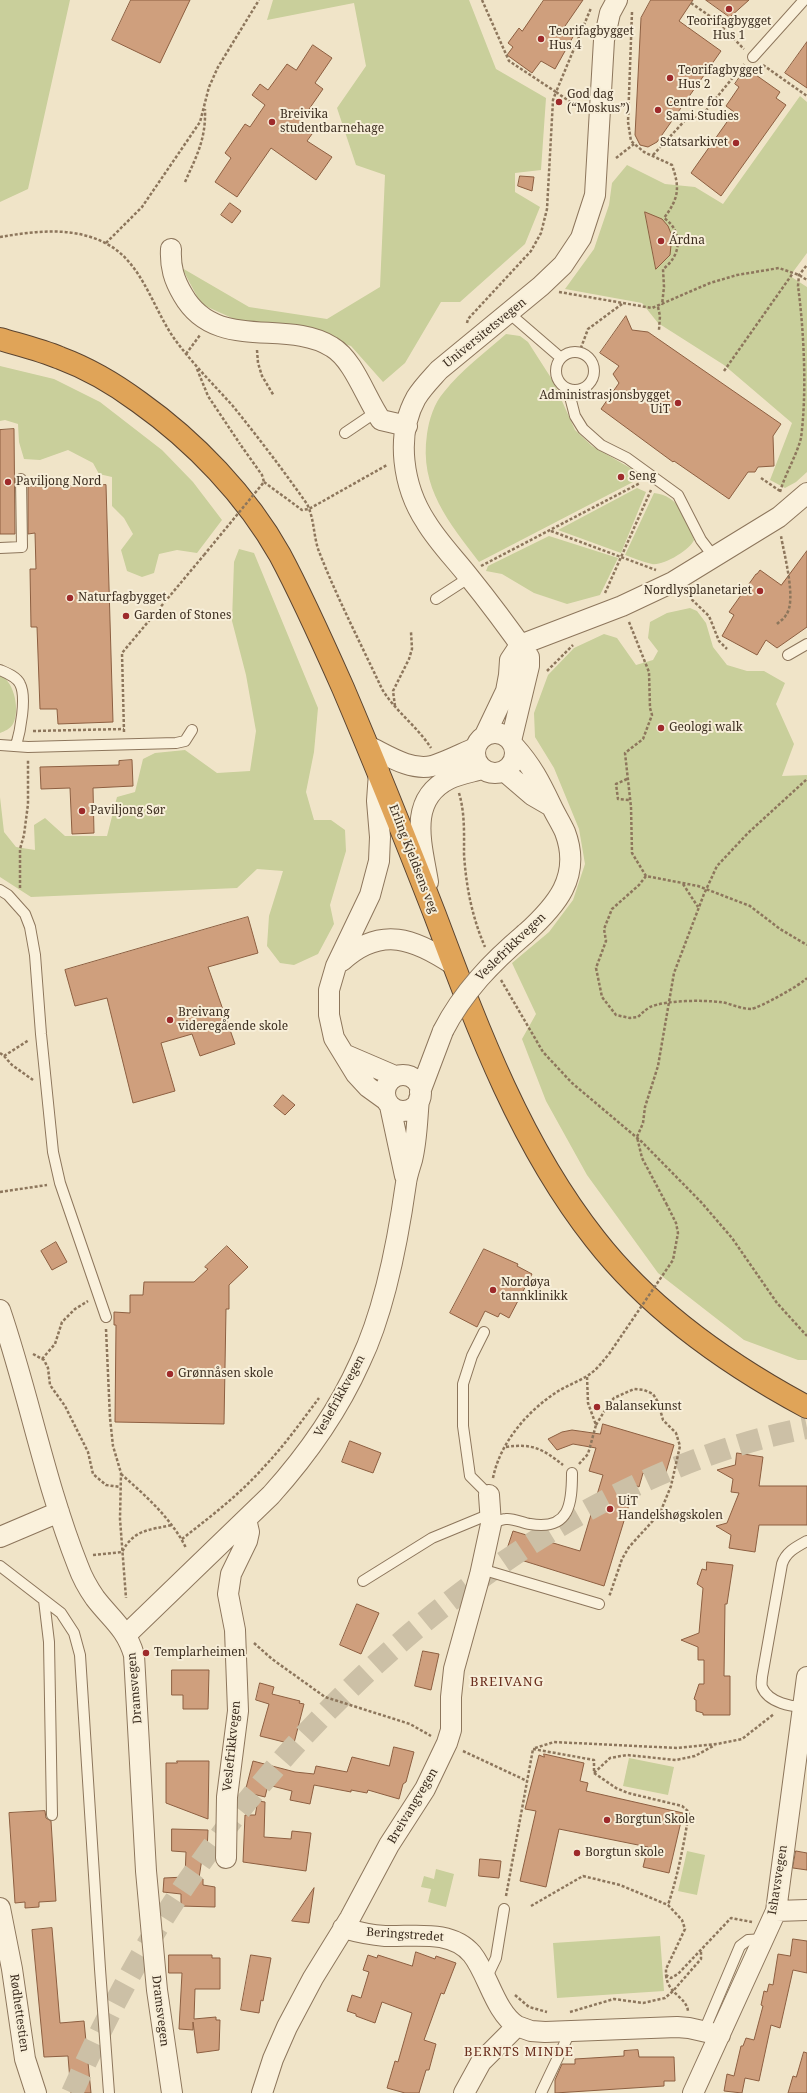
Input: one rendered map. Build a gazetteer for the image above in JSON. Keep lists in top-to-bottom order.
{
  "streets": {
    "highway": ["Erling Kjeldsens veg"],
    "street": [
      "Universitetsvegen",
      "Veslefrikkvegen",
      "Dramsvegen",
      "Breivangvegen",
      "Ishavsvegen",
      "Beringstredet",
      "Rødhettestien"
    ]
  },
  "crossings": [
    ["Universitetsvegen", "Veslefrikkvegen"],
    ["Veslefrikkvegen", "Dramsvegen"],
    ["Breivangvegen", "Beringstredet"]
  ],
  "districts": ["BREIVANG", "BERNTS MINDE"],
  "places": [
    "Teorifagbygget Hus 1",
    "Teorifagbygget Hus 4",
    "Teorifagbygget Hus 2",
    "God dag (“Moskus”)",
    "Centre for Sami Studies",
    "Breivika studentbarnehage",
    "Statsarkivet",
    "Árdna",
    "Administrasjonsbygget UiT",
    "Seng",
    "Paviljong Nord",
    "Nordlysplanetariet",
    "Naturfagbygget",
    "Garden of Stones",
    "Geologi walk",
    "Paviljong Sør",
    "Breivang videregående skole",
    "Nordøya tannklinikk",
    "Grønnåsen skole",
    "Balansekunst",
    "UiT Handelshøgskolen",
    "Templarheimen",
    "Borgtun Skole",
    "Borgtun skole"
  ]
}
